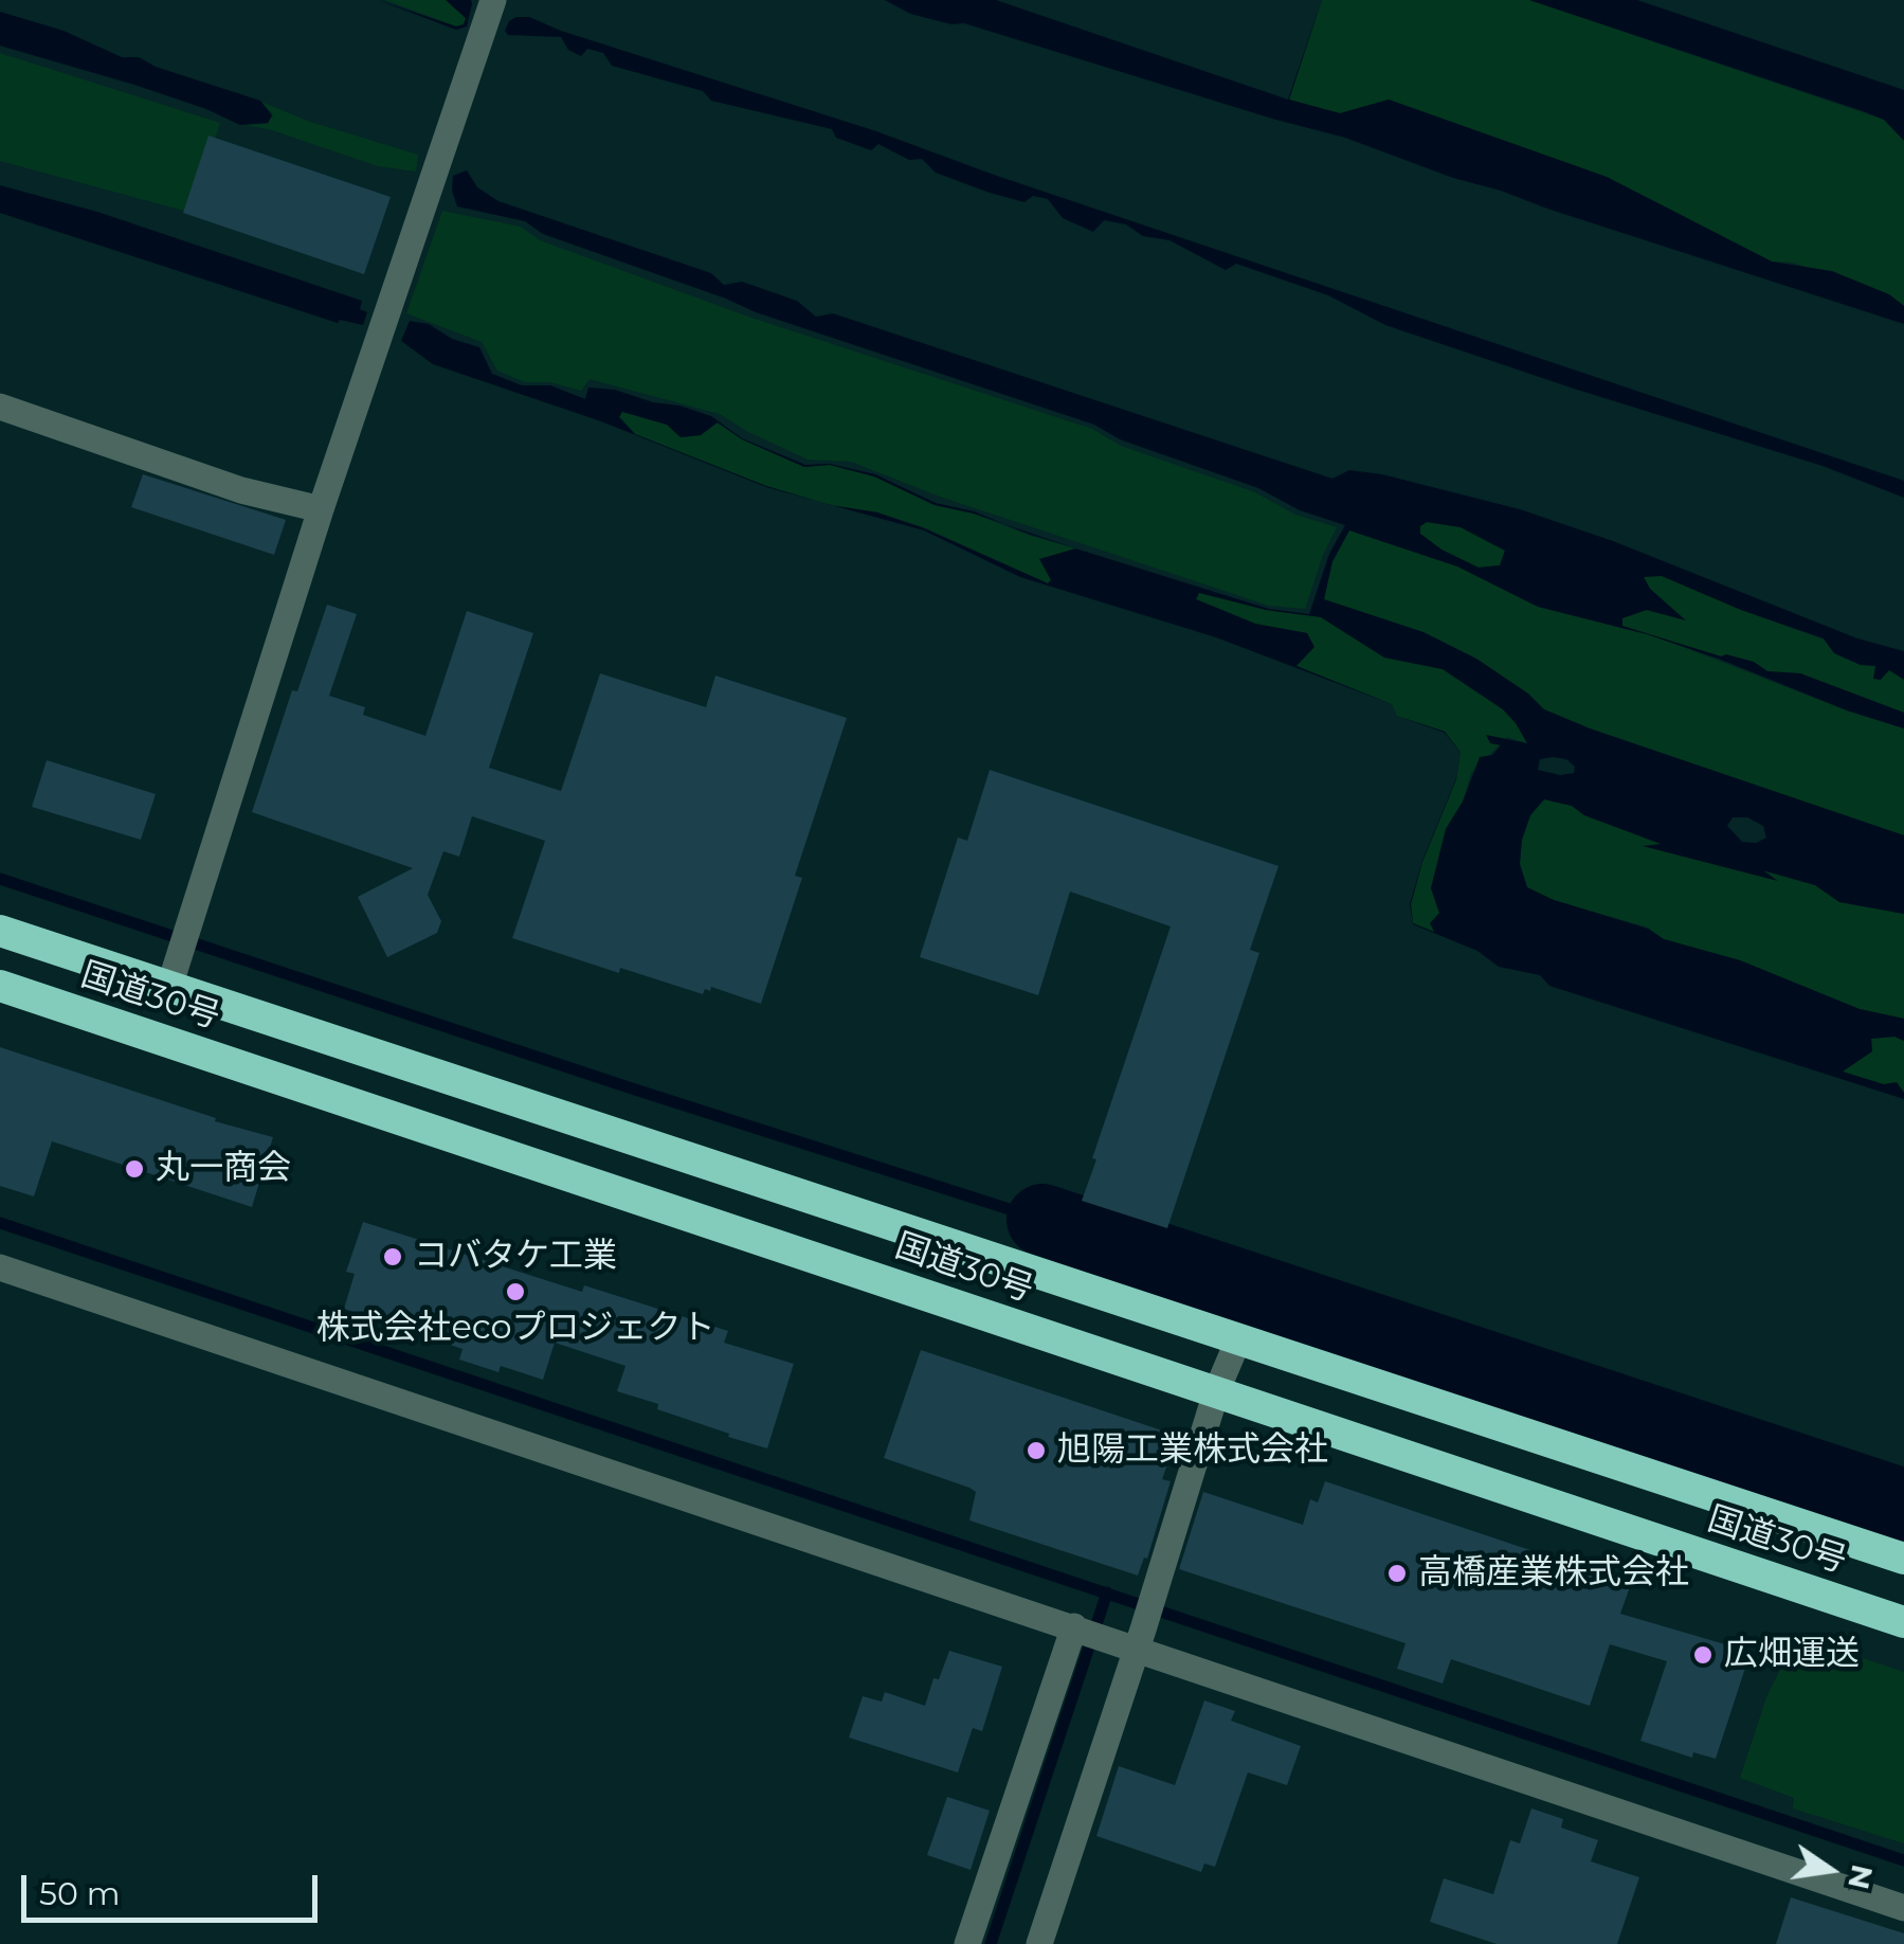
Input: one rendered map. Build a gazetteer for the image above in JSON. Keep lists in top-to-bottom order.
{
  "streets": {
    "highway": ["国道30号"]
  },
  "places": [
    "丸一商会",
    "コバタケ工業",
    "株式会社ecoプロジェクト",
    "旭陽工業株式会社",
    "高橋産業株式会社",
    "広畑運送"
  ],
  "scale_bar": "50 m",
  "north": "right"
}
